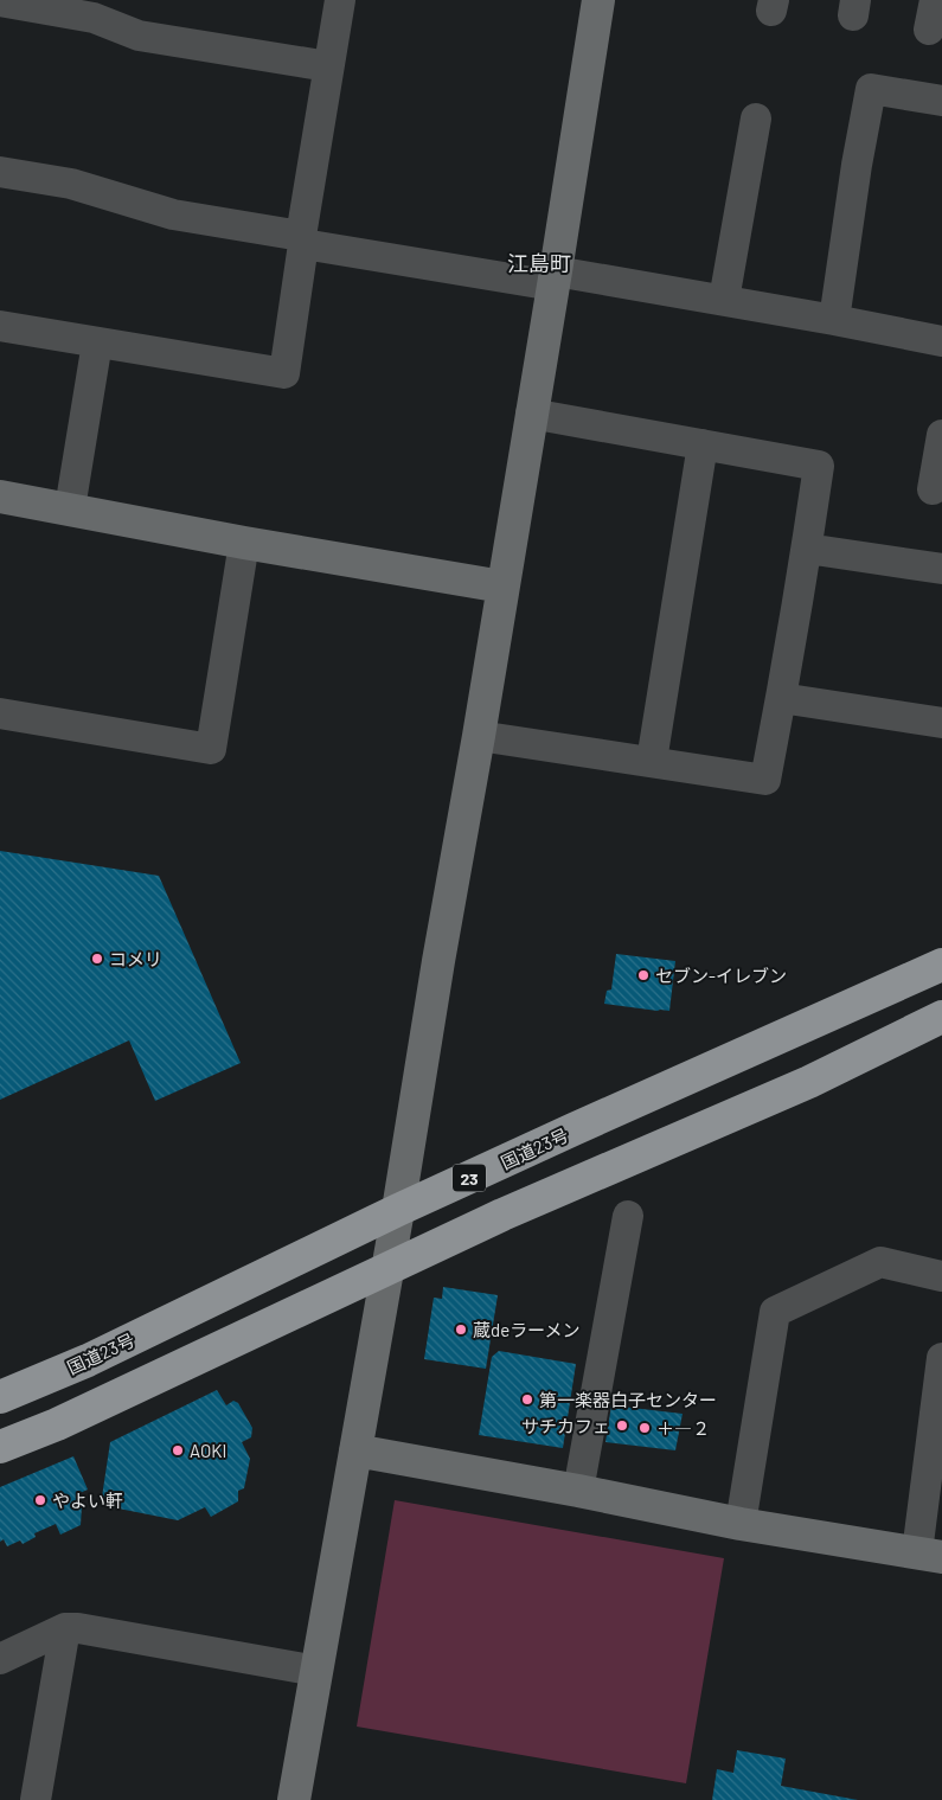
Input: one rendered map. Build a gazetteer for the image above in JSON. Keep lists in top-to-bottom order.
{
  "streets": {
    "highway": ["国道23号", "23"]
  },
  "districts": ["江島町"],
  "places": [
    "コメリ",
    "セブン-イレブン",
    "蔵deラーメン",
    "第一楽器白子センター",
    "サチカフェ",
    "＋―２",
    "AOKI",
    "やよい軒"
  ]
}
